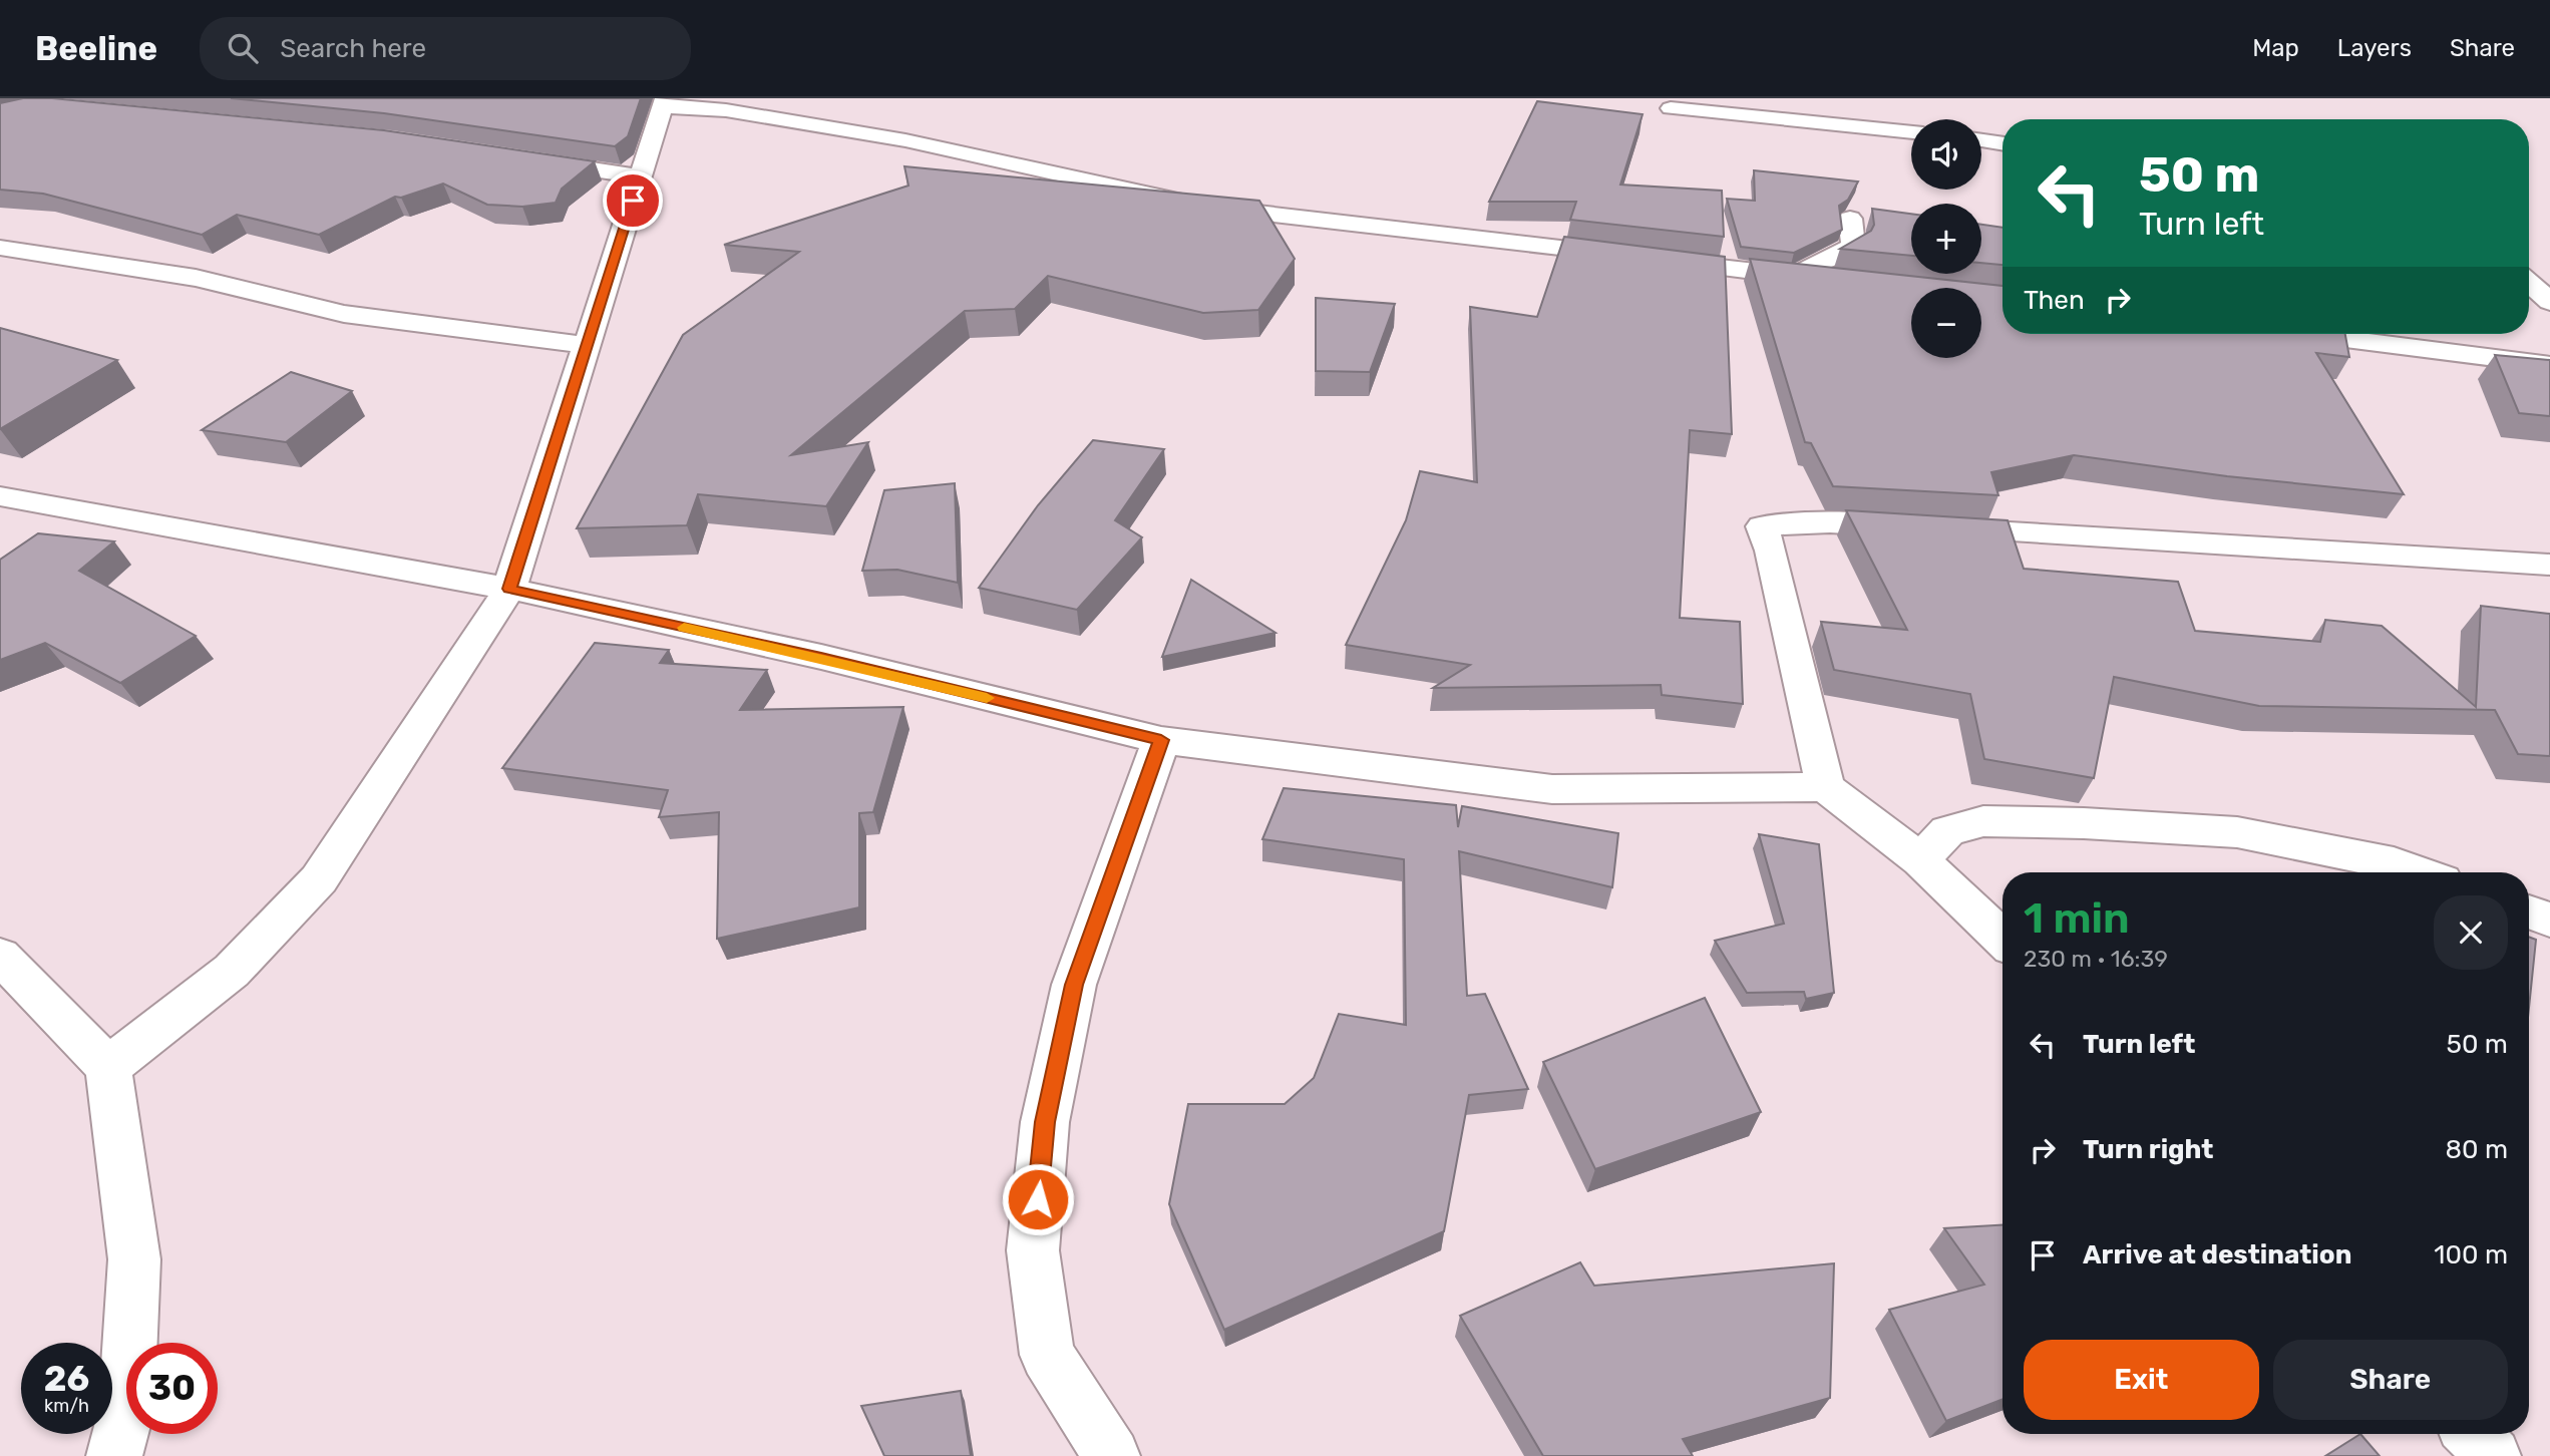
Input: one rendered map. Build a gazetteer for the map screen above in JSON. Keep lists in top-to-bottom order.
{
  "page": {
    "header": "Beeline",
    "search": "Search here",
    "nav": ["Map", "Layers", "Share"],
    "map_buttons": ["+", "−"],
    "turn": ["50 m", "Turn left"],
    "then": "Then",
    "heading": ["1 min", "230 m · 16:39"],
    "list": [
      {
        "name": "Turn left",
        "value": "50 m"
      },
      {
        "name": "Turn right",
        "value": "80 m"
      },
      {
        "name": "Arrive at destination",
        "value": "100 m"
      }
    ],
    "buttons": ["Exit", "Share"],
    "speed": "26 km/h",
    "limit": "30"
  }
}
